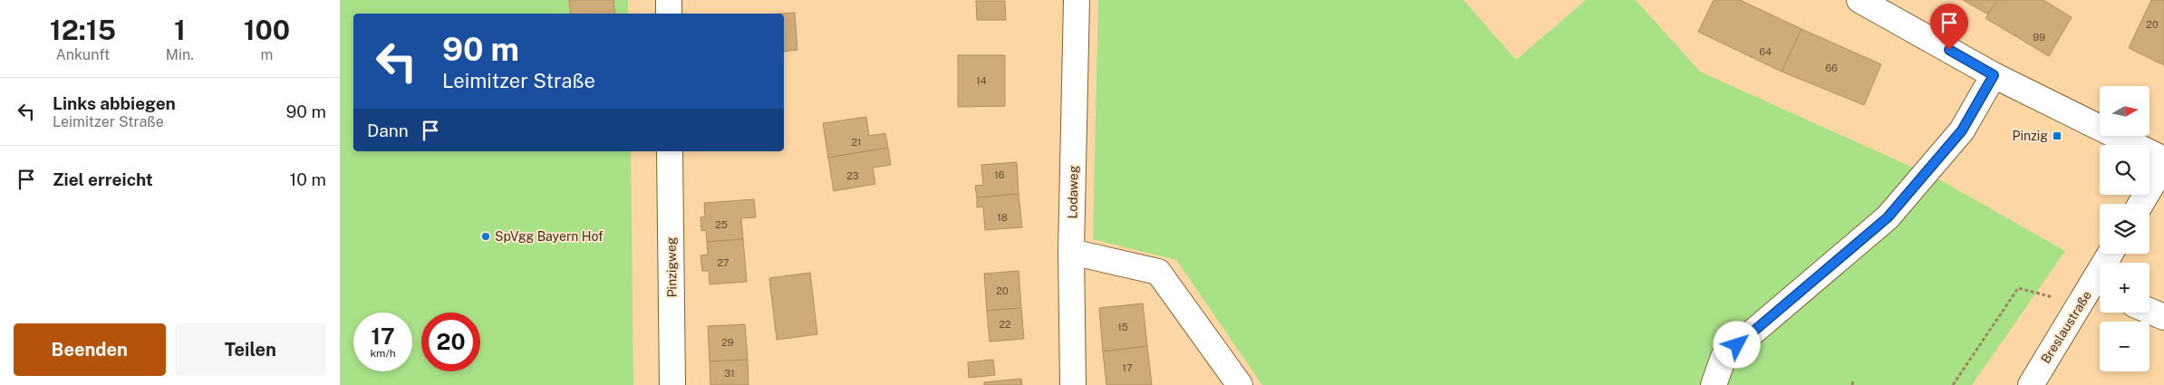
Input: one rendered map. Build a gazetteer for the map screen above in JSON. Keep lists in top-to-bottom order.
{
  "streets": {
    "street": ["Lodaweg", "Pinzigweg", "Breslaustraße"]
  },
  "places": {
    "transit": ["Pinzig"],
    "other": ["SpVgg Bayern Hof"]
  },
  "house_numbers": [
    "20",
    "99",
    "64",
    "66",
    "14",
    "21",
    "16",
    "23",
    "18",
    "25",
    "27",
    "20",
    "22",
    "15",
    "29",
    "17",
    "31"
  ],
  "north": "right",
  "page": {
    "eta": [
      "12:15",
      "Ankunft",
      "1",
      "Min.",
      "100",
      "m"
    ],
    "turn": ["90 m", "Leimitzer Straße"],
    "list": [
      {
        "name": "Links abbiegen",
        "note": "Leimitzer Straße",
        "value": "90 m"
      },
      {
        "name": "Ziel erreicht",
        "value": "10 m"
      }
    ],
    "map_buttons": ["+", "−"],
    "then": "Dann",
    "speed": "17 km/h",
    "limit": "20",
    "buttons": ["Beenden", "Teilen"]
  }
}
